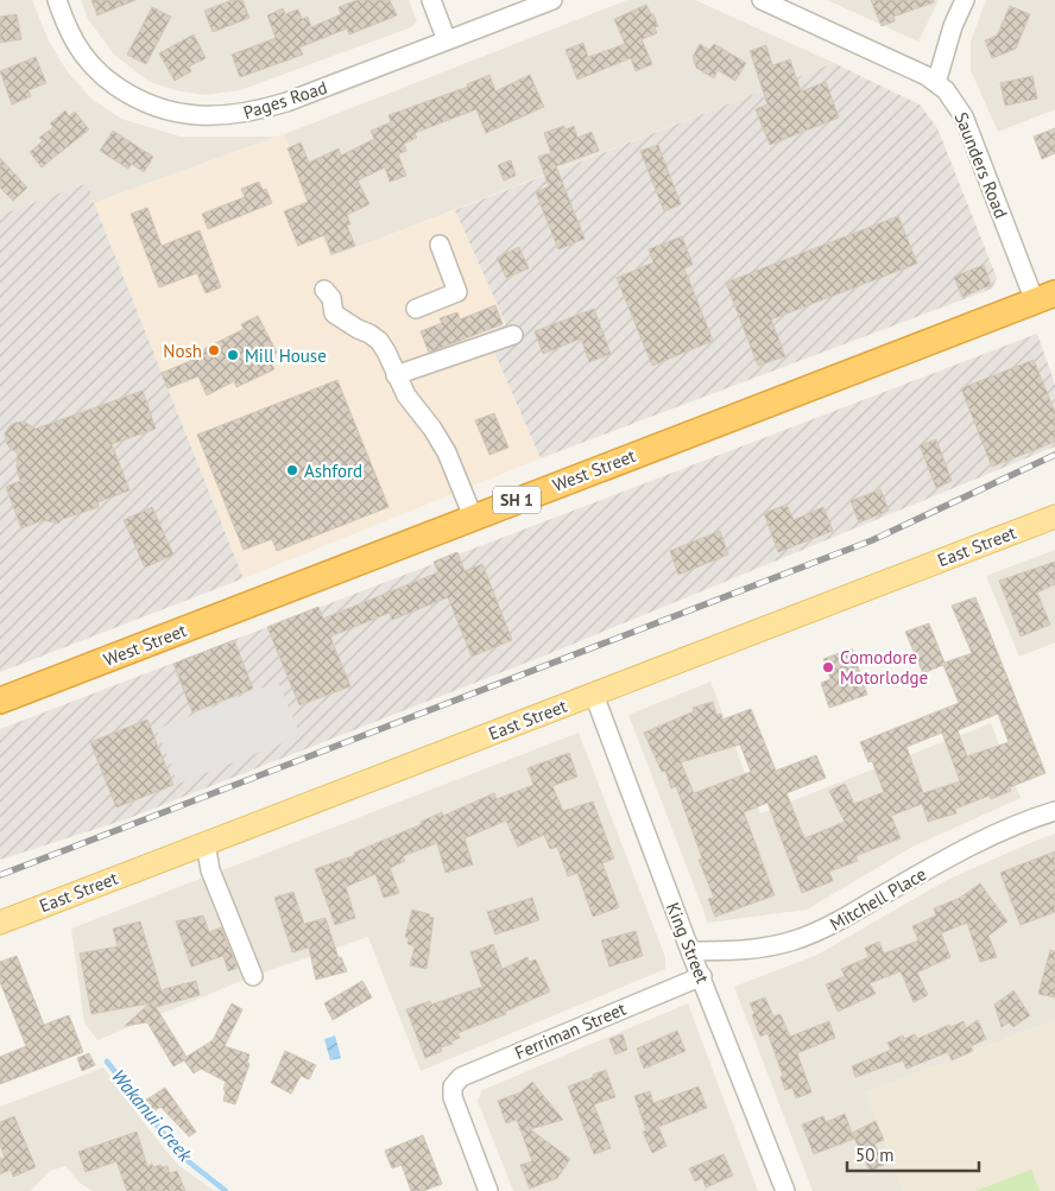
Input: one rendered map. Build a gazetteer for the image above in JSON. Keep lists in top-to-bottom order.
{
  "streets": {
    "highway": ["West Street", "SH 1"],
    "main road": ["East Street"],
    "street": [
      "Pages Road",
      "Saunders Road",
      "Mitchell Place",
      "King Street",
      "Ferriman Street"
    ]
  },
  "crossings": [
    ["Saunders Road", "West Street"],
    ["East Street", "King Street"],
    ["Mitchell Place", "King Street"],
    ["King Street", "Ferriman Street"]
  ],
  "water": ["Wakanui Creek"],
  "places": [
    "Nosh",
    "Mill House",
    "Ashford",
    "Comodore Motorlodge"
  ],
  "scale_bar": "50 m"
}
